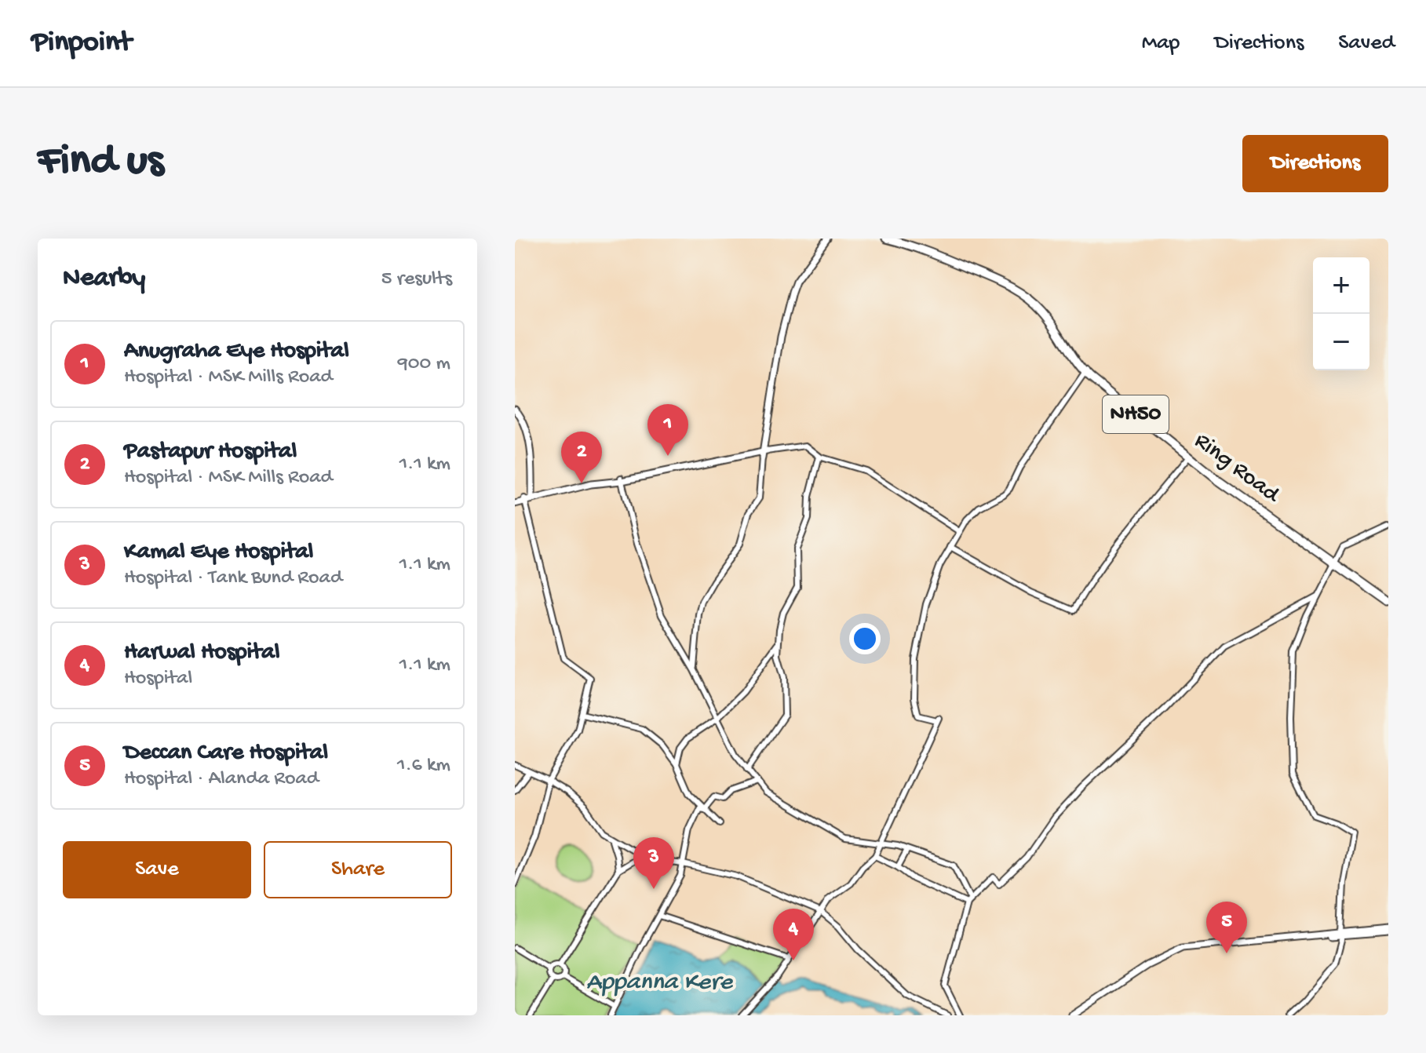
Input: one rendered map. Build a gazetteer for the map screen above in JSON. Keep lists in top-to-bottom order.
{
  "streets": {
    "highway": ["NH50", "Ring Road"]
  },
  "water": ["Appanna Kere"],
  "page": {
    "header": "Pinpoint",
    "nav": ["Map", "Directions", "Saved"],
    "buttons": [
      "Directions",
      ["Save", "Share"]
    ],
    "title": "Find us",
    "heading": ["Nearby", "5 results"],
    "map_buttons": ["+", "−"],
    "list": [
      {
        "mark": "1",
        "name": "Anugraha Eye Hospital",
        "note": "Hospital · MSK Mills Road",
        "value": "900 m"
      },
      {
        "mark": "2",
        "name": "Pastapur Hospital",
        "note": "Hospital · MSK Mills Road",
        "value": "1.1 km"
      },
      {
        "mark": "3",
        "name": "Kamal Eye Hospital",
        "note": "Hospital · Tank Bund Road",
        "value": "1.1 km"
      },
      {
        "mark": "4",
        "name": "Harwal Hospital",
        "note": "Hospital",
        "value": "1.1 km"
      },
      {
        "mark": "5",
        "name": "Deccan Care Hospital",
        "note": "Hospital · Alanda Road",
        "value": "1.6 km"
      }
    ],
    "pins": [
      "1",
      "2",
      "3",
      "5",
      "4"
    ]
  }
}
